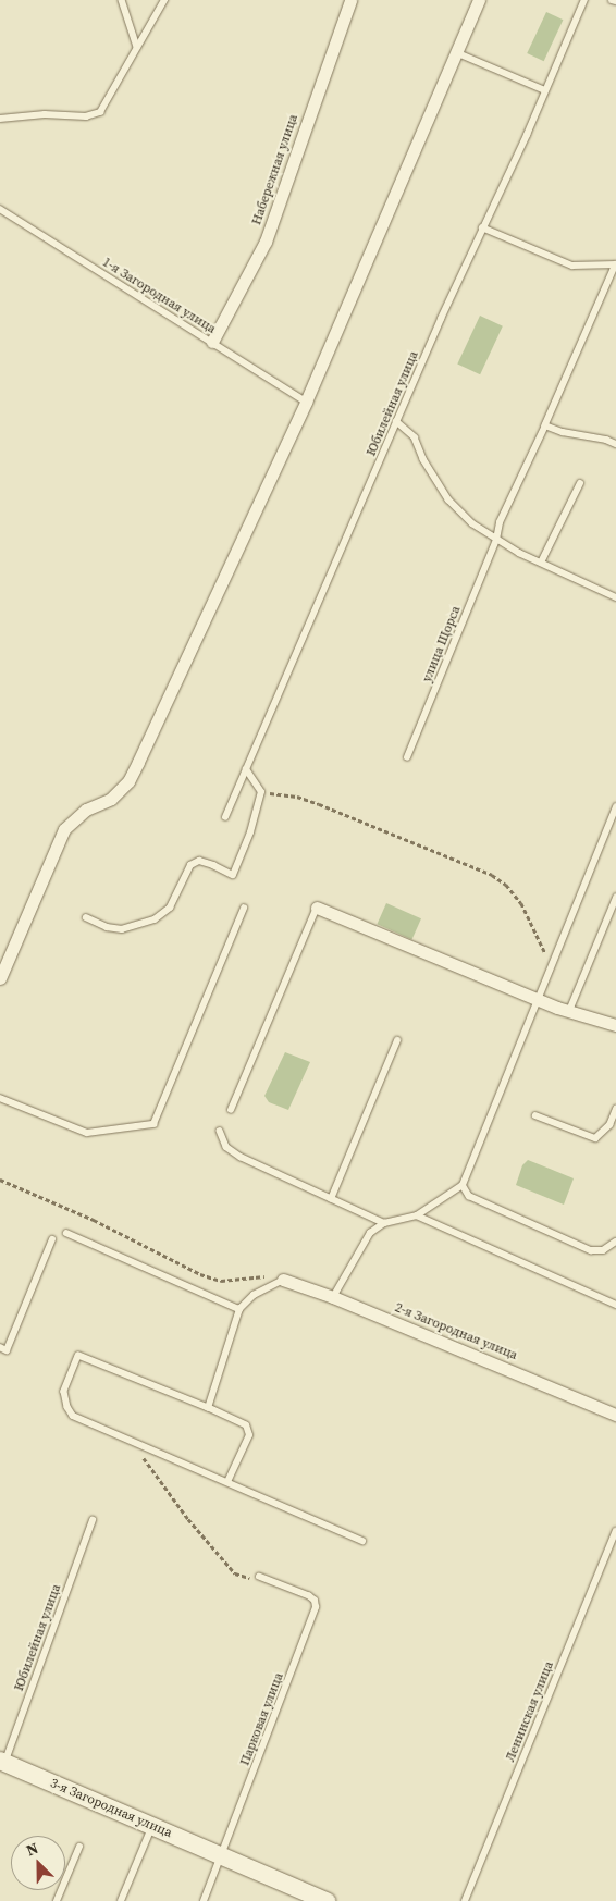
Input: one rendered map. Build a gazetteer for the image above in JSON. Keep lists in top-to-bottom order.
{
  "streets": {
    "main road": ["3-я Загородная улица"],
    "street": ["Набережная улица", "2-я Загородная улица"],
    "lane": [
      "1-я Загородная улица",
      "Юбилейная улица",
      "улица Щорса",
      "Ленинская улица",
      "Парковая улица"
    ]
  },
  "crossings": [
    ["Набережная улица", "1-я Загородная улица"],
    ["Юбилейная улица", "3-я Загородная улица"],
    ["Парковая улица", "3-я Загородная улица"]
  ],
  "north": "top left"
}
